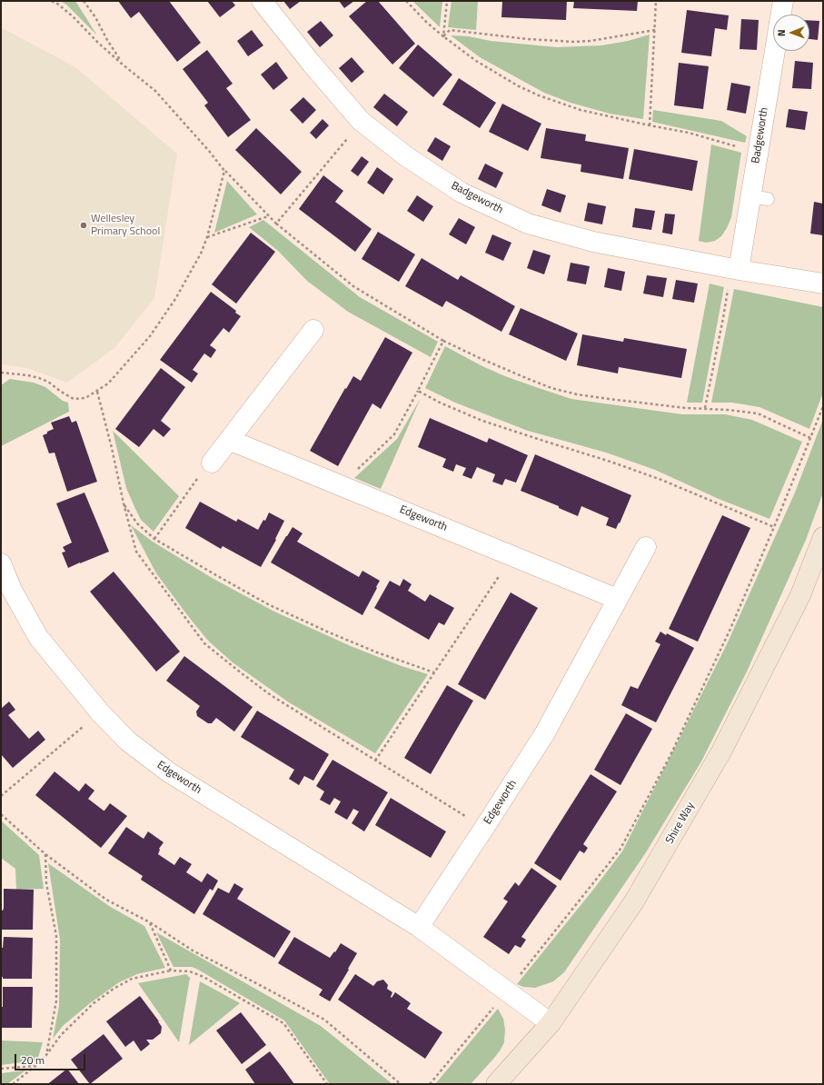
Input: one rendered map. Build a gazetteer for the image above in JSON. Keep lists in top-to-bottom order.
{
  "streets": {
    "street": ["Badgeworth", "Edgeworth", "Shire Way"]
  },
  "crossings": [
    ["Edgeworth", "Shire Way"]
  ],
  "places": ["Wellesley Primary School"],
  "scale_bar": "20 m",
  "north": "left"
}
